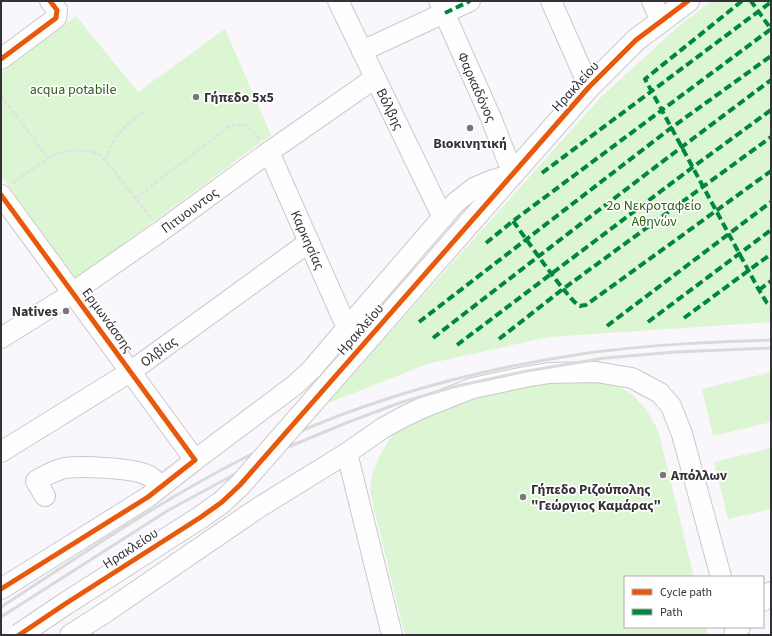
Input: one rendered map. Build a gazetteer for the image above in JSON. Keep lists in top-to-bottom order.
{
  "streets": {
    "main road": ["Ηρακλείου"],
    "street": [
      "Φαρκαδόνος",
      "Βόλβης",
      "Πιτυουντος",
      "Καρκησίας",
      "Ερμωνάσσης",
      "Ολβίας"
    ]
  },
  "crossings": [
    ["Ηρακλείου", "Φαρκαδόνος"],
    ["Ηρακλείου", "Βόλβης"],
    ["Ηρακλείου", "Καρκησίας"],
    ["Ηρακλείου", "Ερμωνάσσης"],
    ["Βόλβης", "Πιτυουντος"],
    ["Πιτυουντος", "Καρκησίας"],
    ["Πιτυουντος", "Ερμωνάσσης"],
    ["Καρκησίας", "Ολβίας"],
    ["Ερμωνάσσης", "Ολβίας"]
  ],
  "parks": ["acqua potabile", "2ο Νεκροταφείο Αθηνών"],
  "places": [
    "Γήπεδο 5x5",
    "Βιοκινητική",
    "Natives",
    "Απόλλων",
    "Γήπεδο Ριζούπολης \"Γεώργιος Καμάρας\""
  ],
  "legend": ["Cycle path", "Path"]
}
